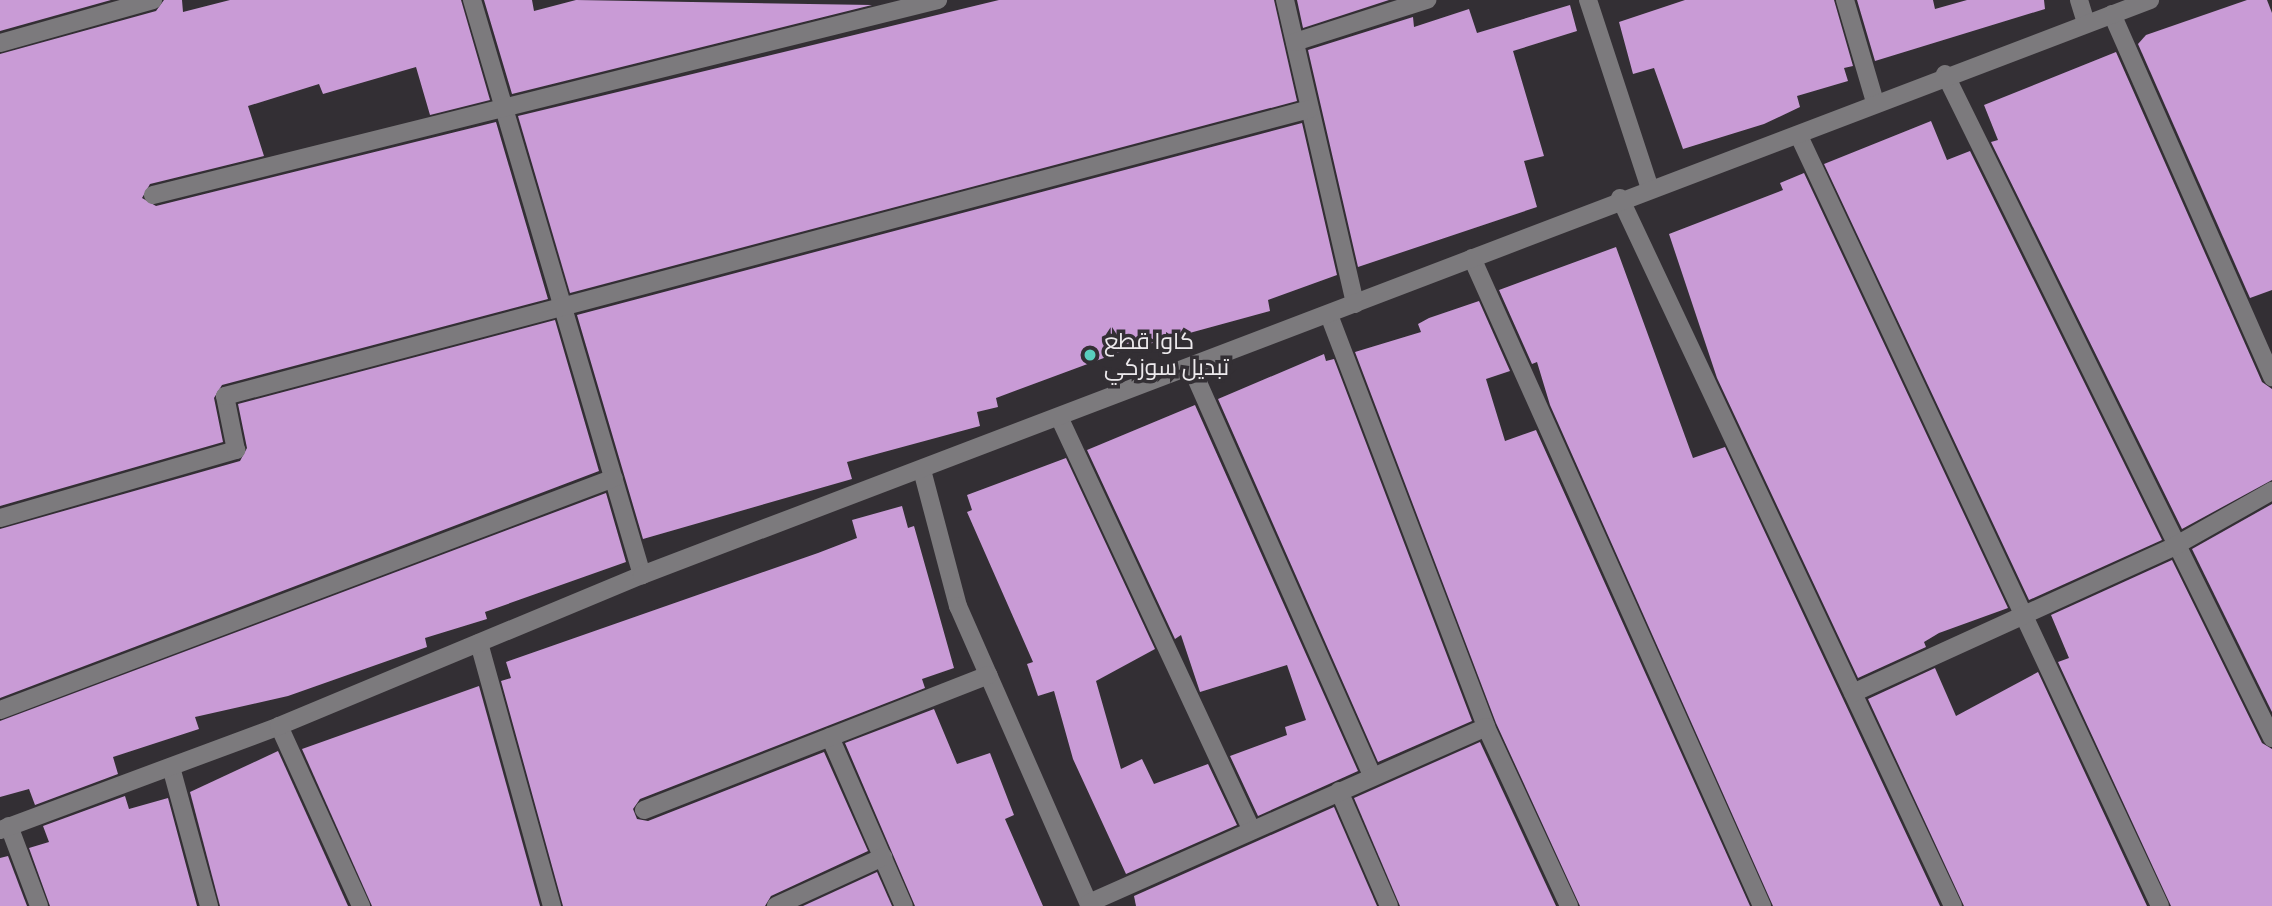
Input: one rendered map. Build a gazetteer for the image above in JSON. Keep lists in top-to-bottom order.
{
  "places": ["كاوا قطع تبديل سوزكي"]
}
